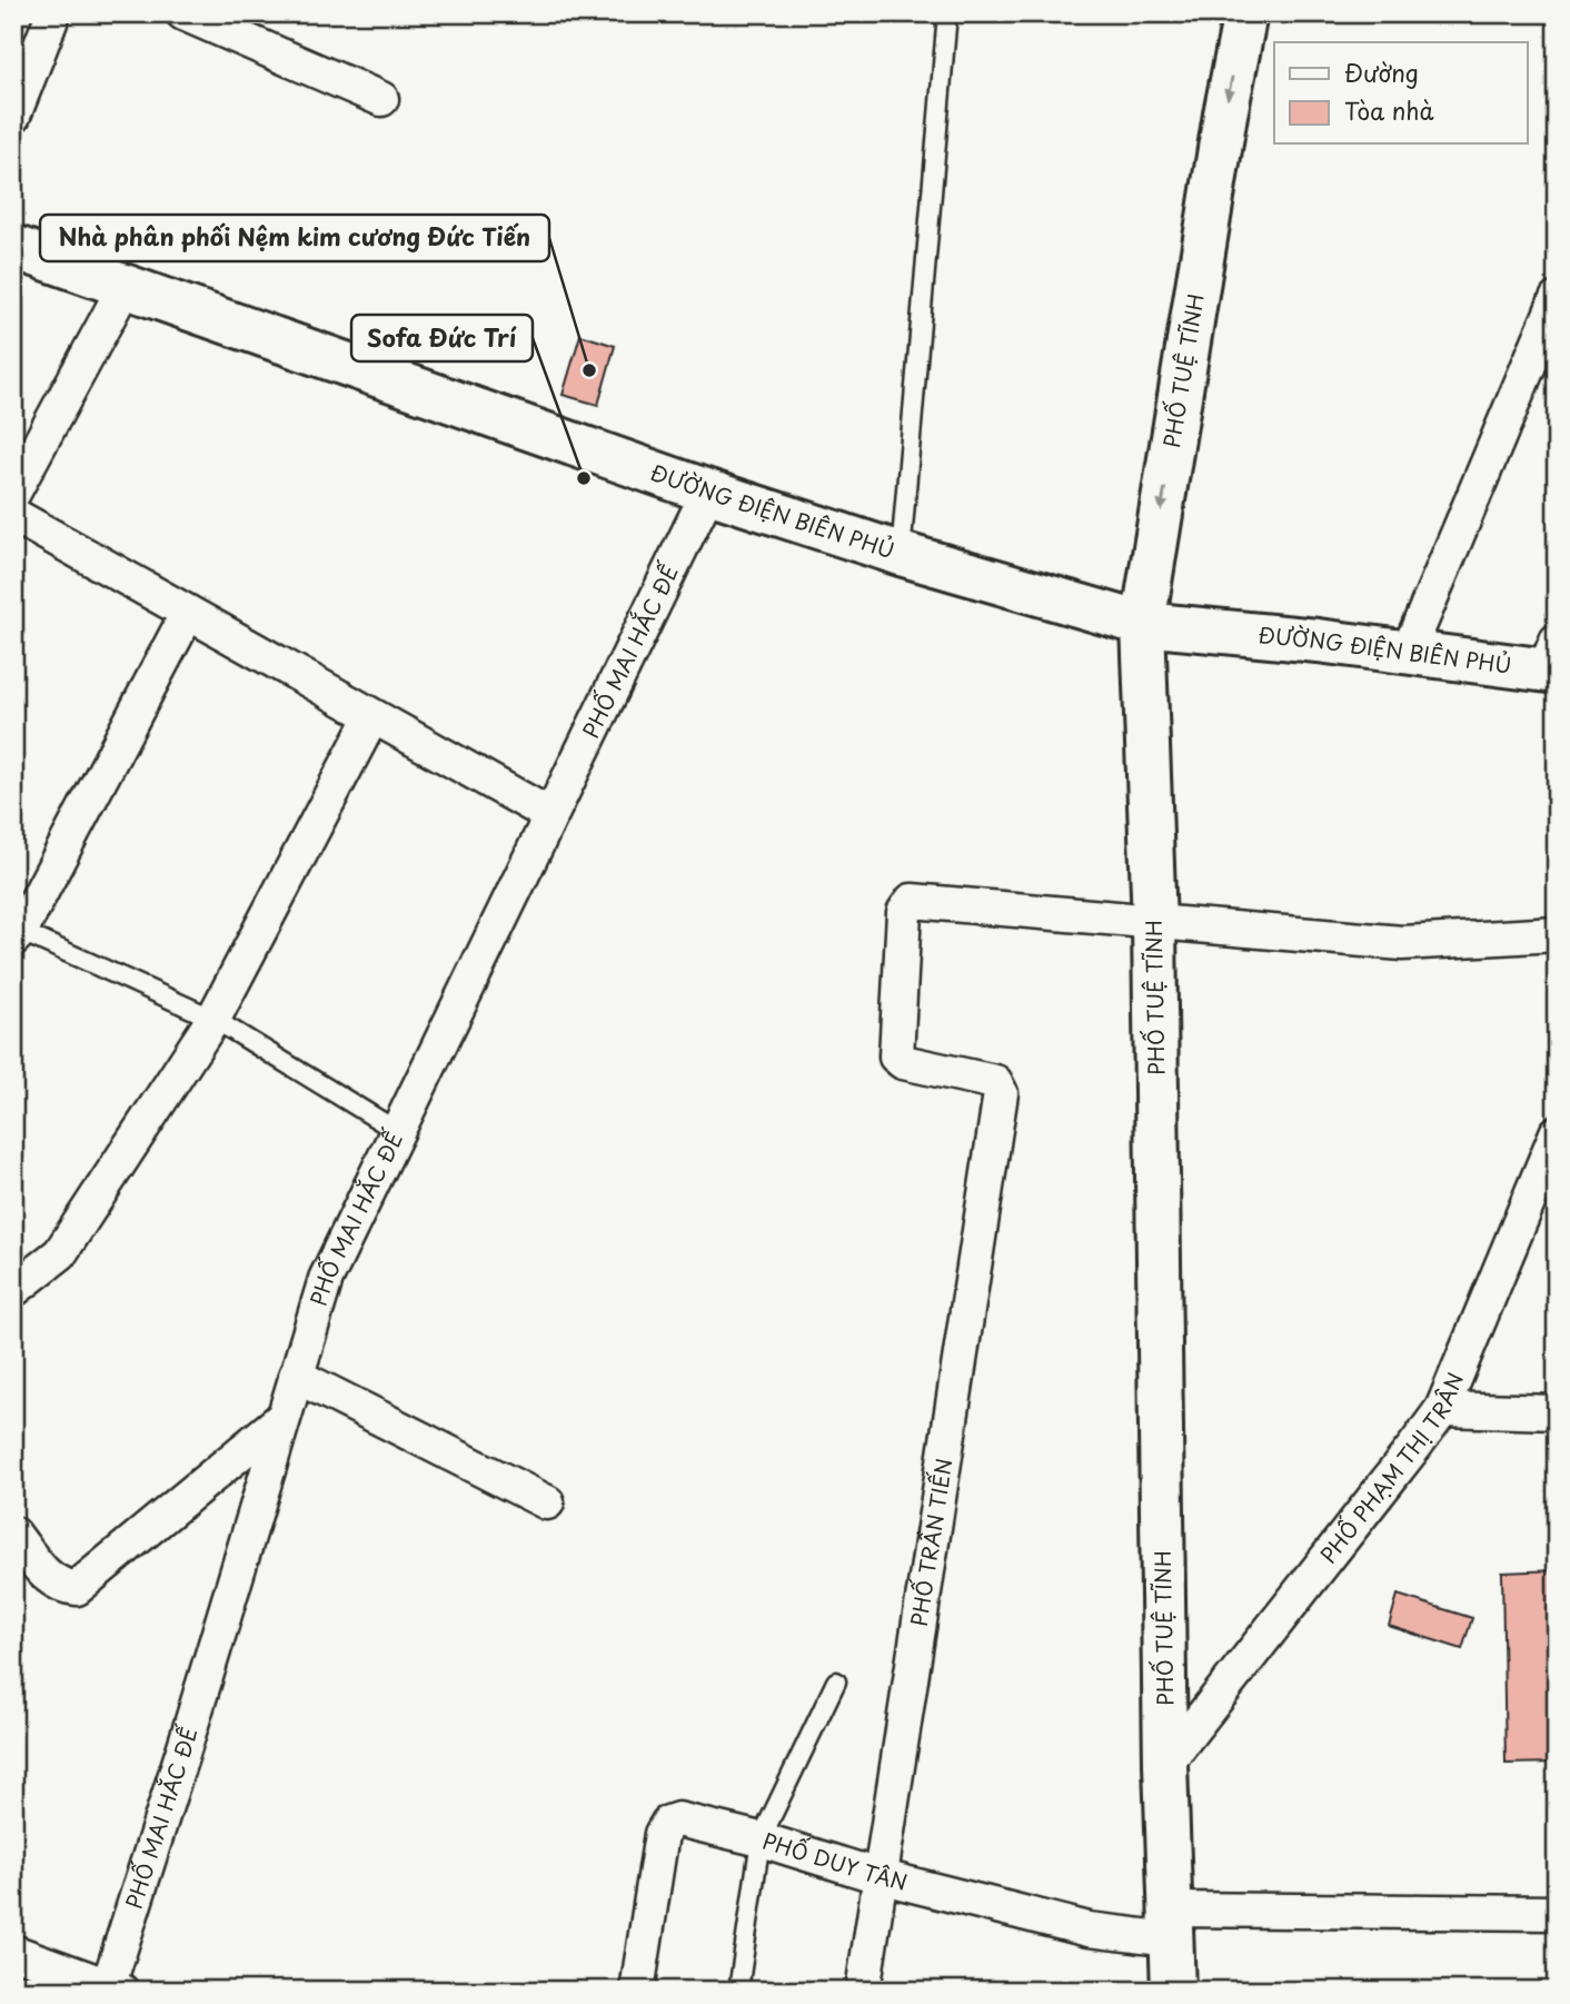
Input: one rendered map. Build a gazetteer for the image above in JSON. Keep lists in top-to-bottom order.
{
  "streets": {
    "street": [
      "PHỐ TUỆ TĨNH",
      "ĐƯỜNG ĐIỆN BIÊN PHỦ",
      "PHỐ MAI HẮC ĐẾ",
      "PHỐ PHẠM THỊ TRÂN",
      "PHỐ TRẦN TIẾN",
      "PHỐ DUY TÂN"
    ]
  },
  "crossings": [
    ["PHỐ TUỆ TĨNH", "ĐƯỜNG ĐIỆN BIÊN PHỦ"],
    ["PHỐ TUỆ TĨNH", "PHỐ PHẠM THỊ TRÂN"],
    ["PHỐ TUỆ TĨNH", "PHỐ TRẦN TIẾN"],
    ["PHỐ TUỆ TĨNH", "PHỐ DUY TÂN"],
    ["ĐƯỜNG ĐIỆN BIÊN PHỦ", "PHỐ MAI HẮC ĐẾ"],
    ["PHỐ TRẦN TIẾN", "PHỐ DUY TÂN"]
  ],
  "places": ["Nhà phân phối Nệm kim cương Đức Tiến", "Sofa Đức Trí"],
  "legend": ["Đường", "Tòa nhà"]
}
